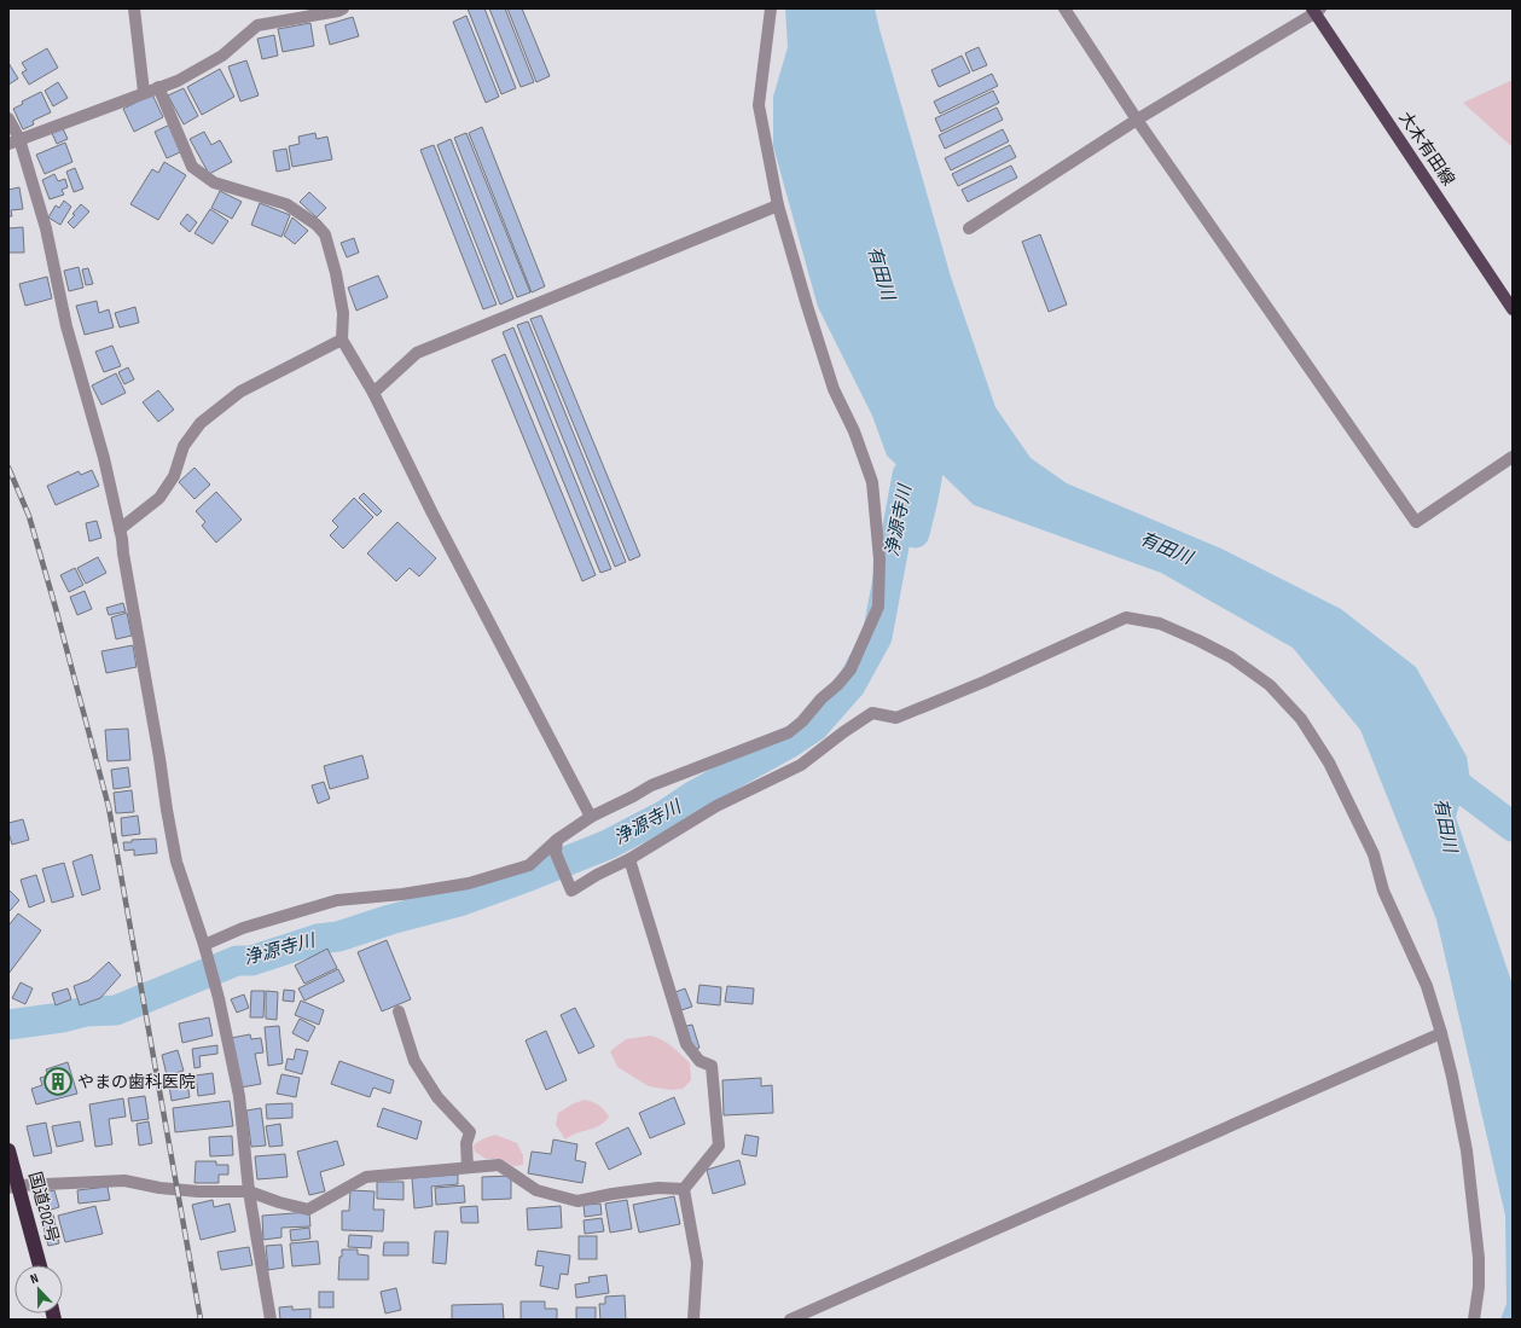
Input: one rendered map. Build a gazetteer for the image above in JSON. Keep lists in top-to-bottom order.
{
  "streets": {
    "highway": ["国道202号"],
    "main road": ["大木有田線"]
  },
  "water": ["有田川", "浄源寺川"],
  "places": {
    "building": ["やまの歯科医院"]
  },
  "north": "top"
}
